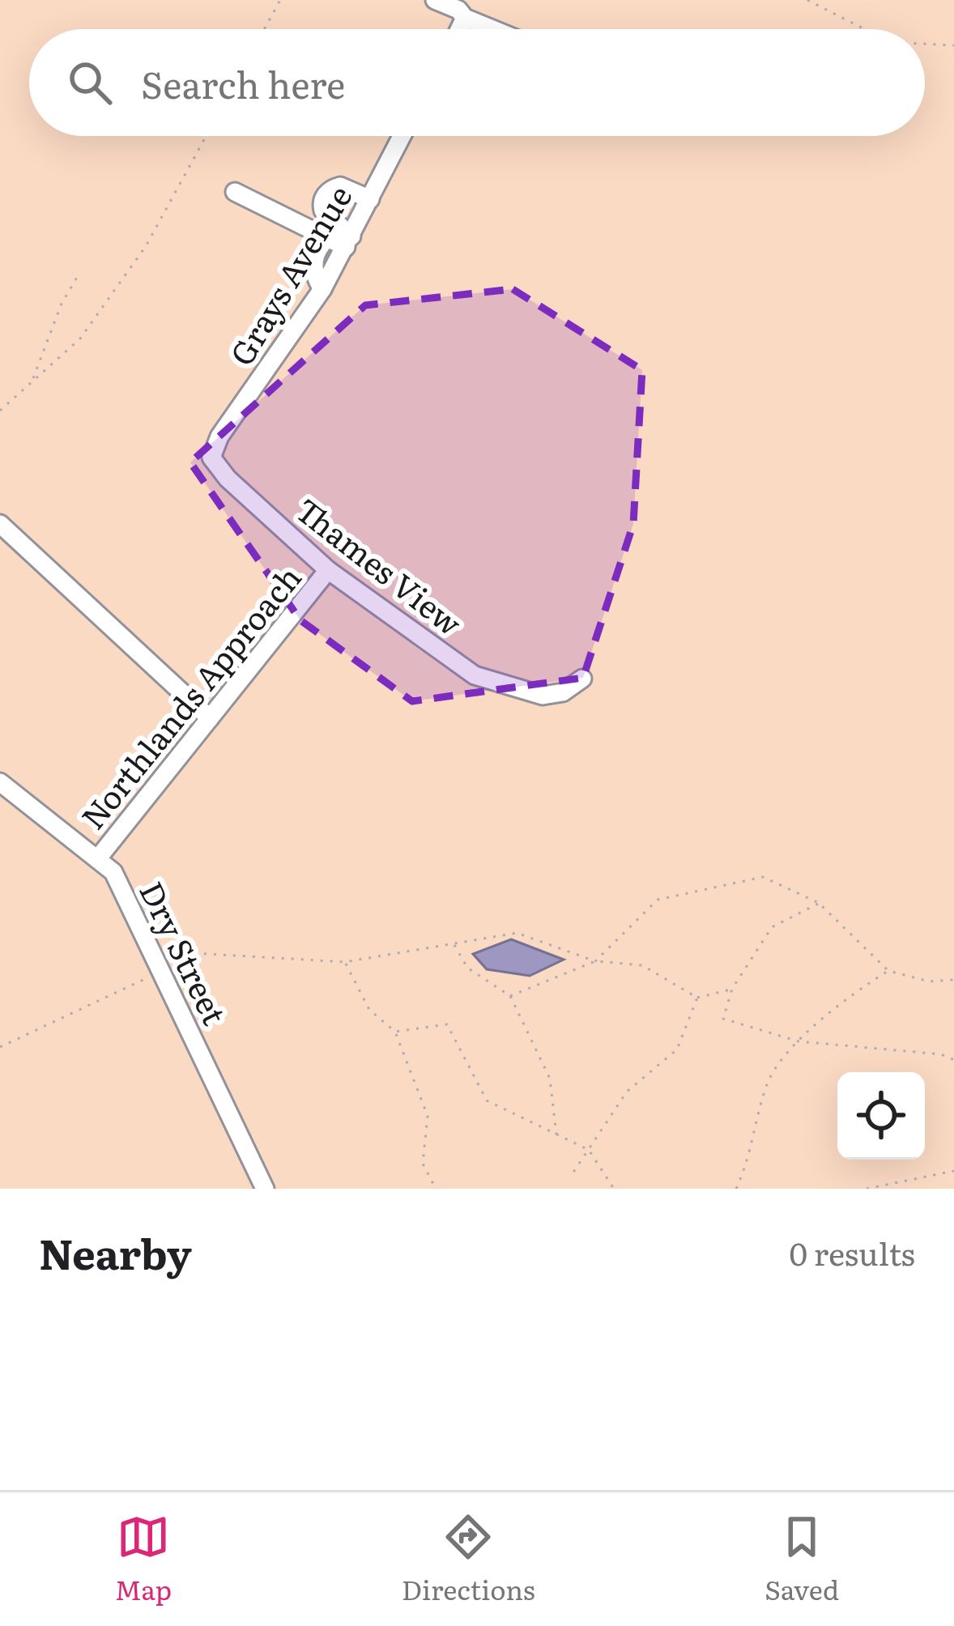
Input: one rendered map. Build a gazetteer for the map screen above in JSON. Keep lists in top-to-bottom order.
{
  "streets": {
    "street": [
      "Grays Avenue",
      "Thames View",
      "Northlands Approach",
      "Dry Street"
    ]
  },
  "crossings": [
    ["Grays Avenue", "Thames View"],
    ["Thames View", "Northlands Approach"],
    ["Northlands Approach", "Dry Street"]
  ],
  "page": {
    "search": "Search here",
    "heading": ["Nearby", "0 results"],
    "nav": ["Map", "Directions", "Saved"]
  }
}
